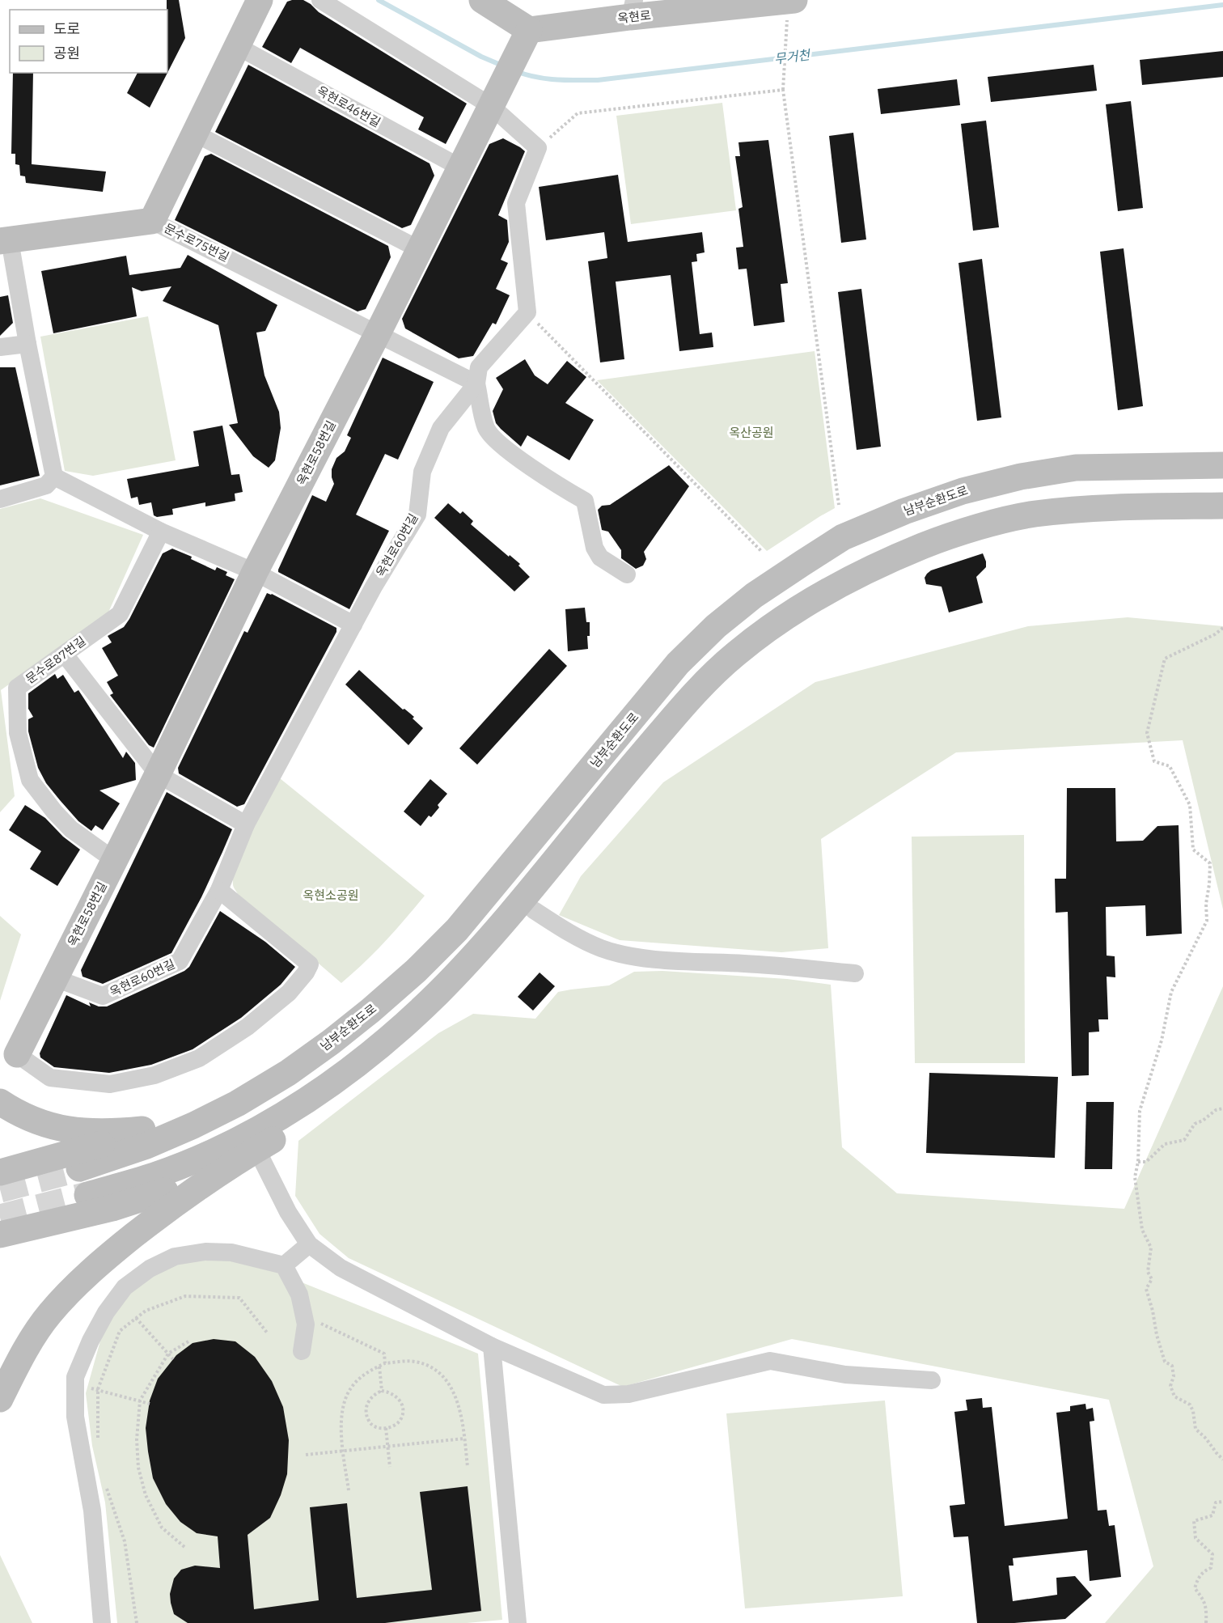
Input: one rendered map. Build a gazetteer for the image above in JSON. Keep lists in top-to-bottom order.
{
  "streets": {
    "main road": [
      "옥현로",
      "문수로75번길",
      "옥현로58번길",
      "남부순환도로"
    ],
    "street": ["옥현로46번길", "옥현로60번길", "문수로87번길"]
  },
  "crossings": [
    ["옥현로", "옥현로58번길"],
    ["옥현로46번길", "옥현로58번길"],
    ["문수로75번길", "옥현로58번길"],
    ["옥현로58번길", "옥현로60번길"],
    ["옥현로58번길", "문수로87번길"]
  ],
  "water": ["무거천"],
  "parks": ["옥산공원", "옥현소공원"],
  "legend": ["도로", "공원"]
}
